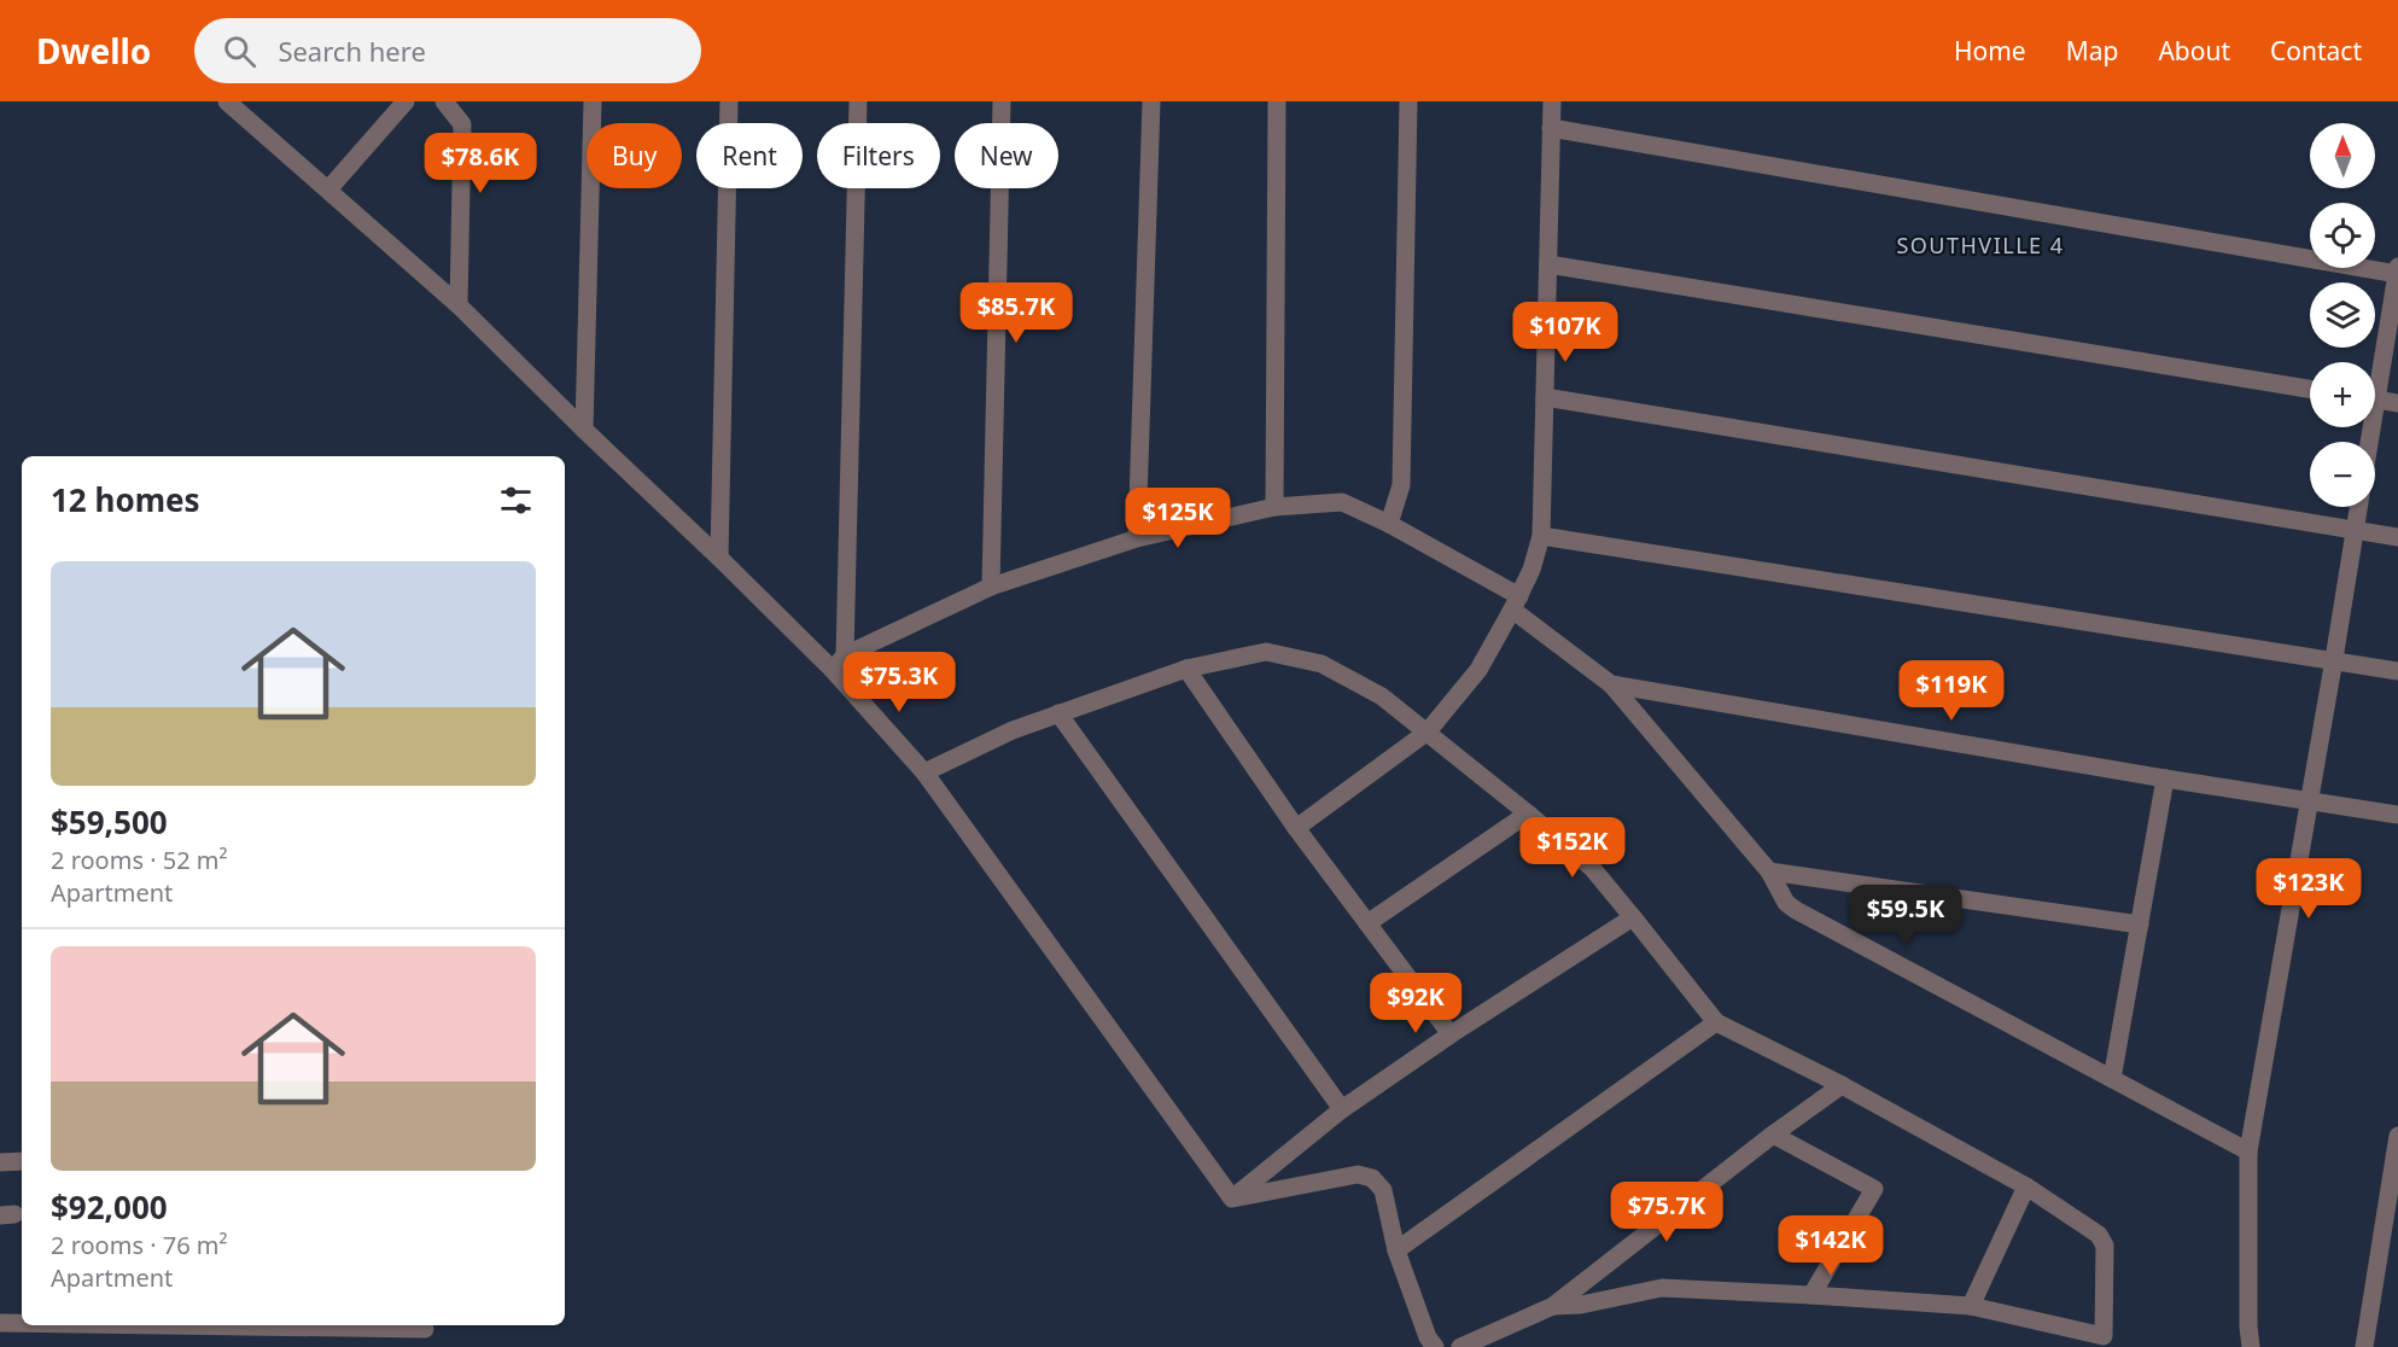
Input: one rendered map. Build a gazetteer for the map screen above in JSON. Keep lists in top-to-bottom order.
{
  "districts": ["SOUTHVILLE 4"],
  "north": "top",
  "page": {
    "header": "Dwello",
    "search": "Search here",
    "nav": [
      "Home",
      "Map",
      "About",
      "Contact"
    ],
    "map_buttons": ["+", "−"],
    "chip": [
      "Buy",
      "Rent",
      "Filters",
      "New"
    ],
    "price": [
      "$78.6K",
      "$85.7K",
      "$107K",
      "$125K",
      "$75.3K",
      "$119K",
      "$152K",
      "$123K",
      "$59.5K",
      "$92K",
      "$75.7K",
      "$142K"
    ],
    "heading": "12 homes",
    "list": [
      {
        "name": "$59,500",
        "note": "2 rooms · 52 m² · Apartment"
      },
      {
        "name": "$92,000",
        "note": "2 rooms · 76 m² · Apartment"
      }
    ]
  }
}
